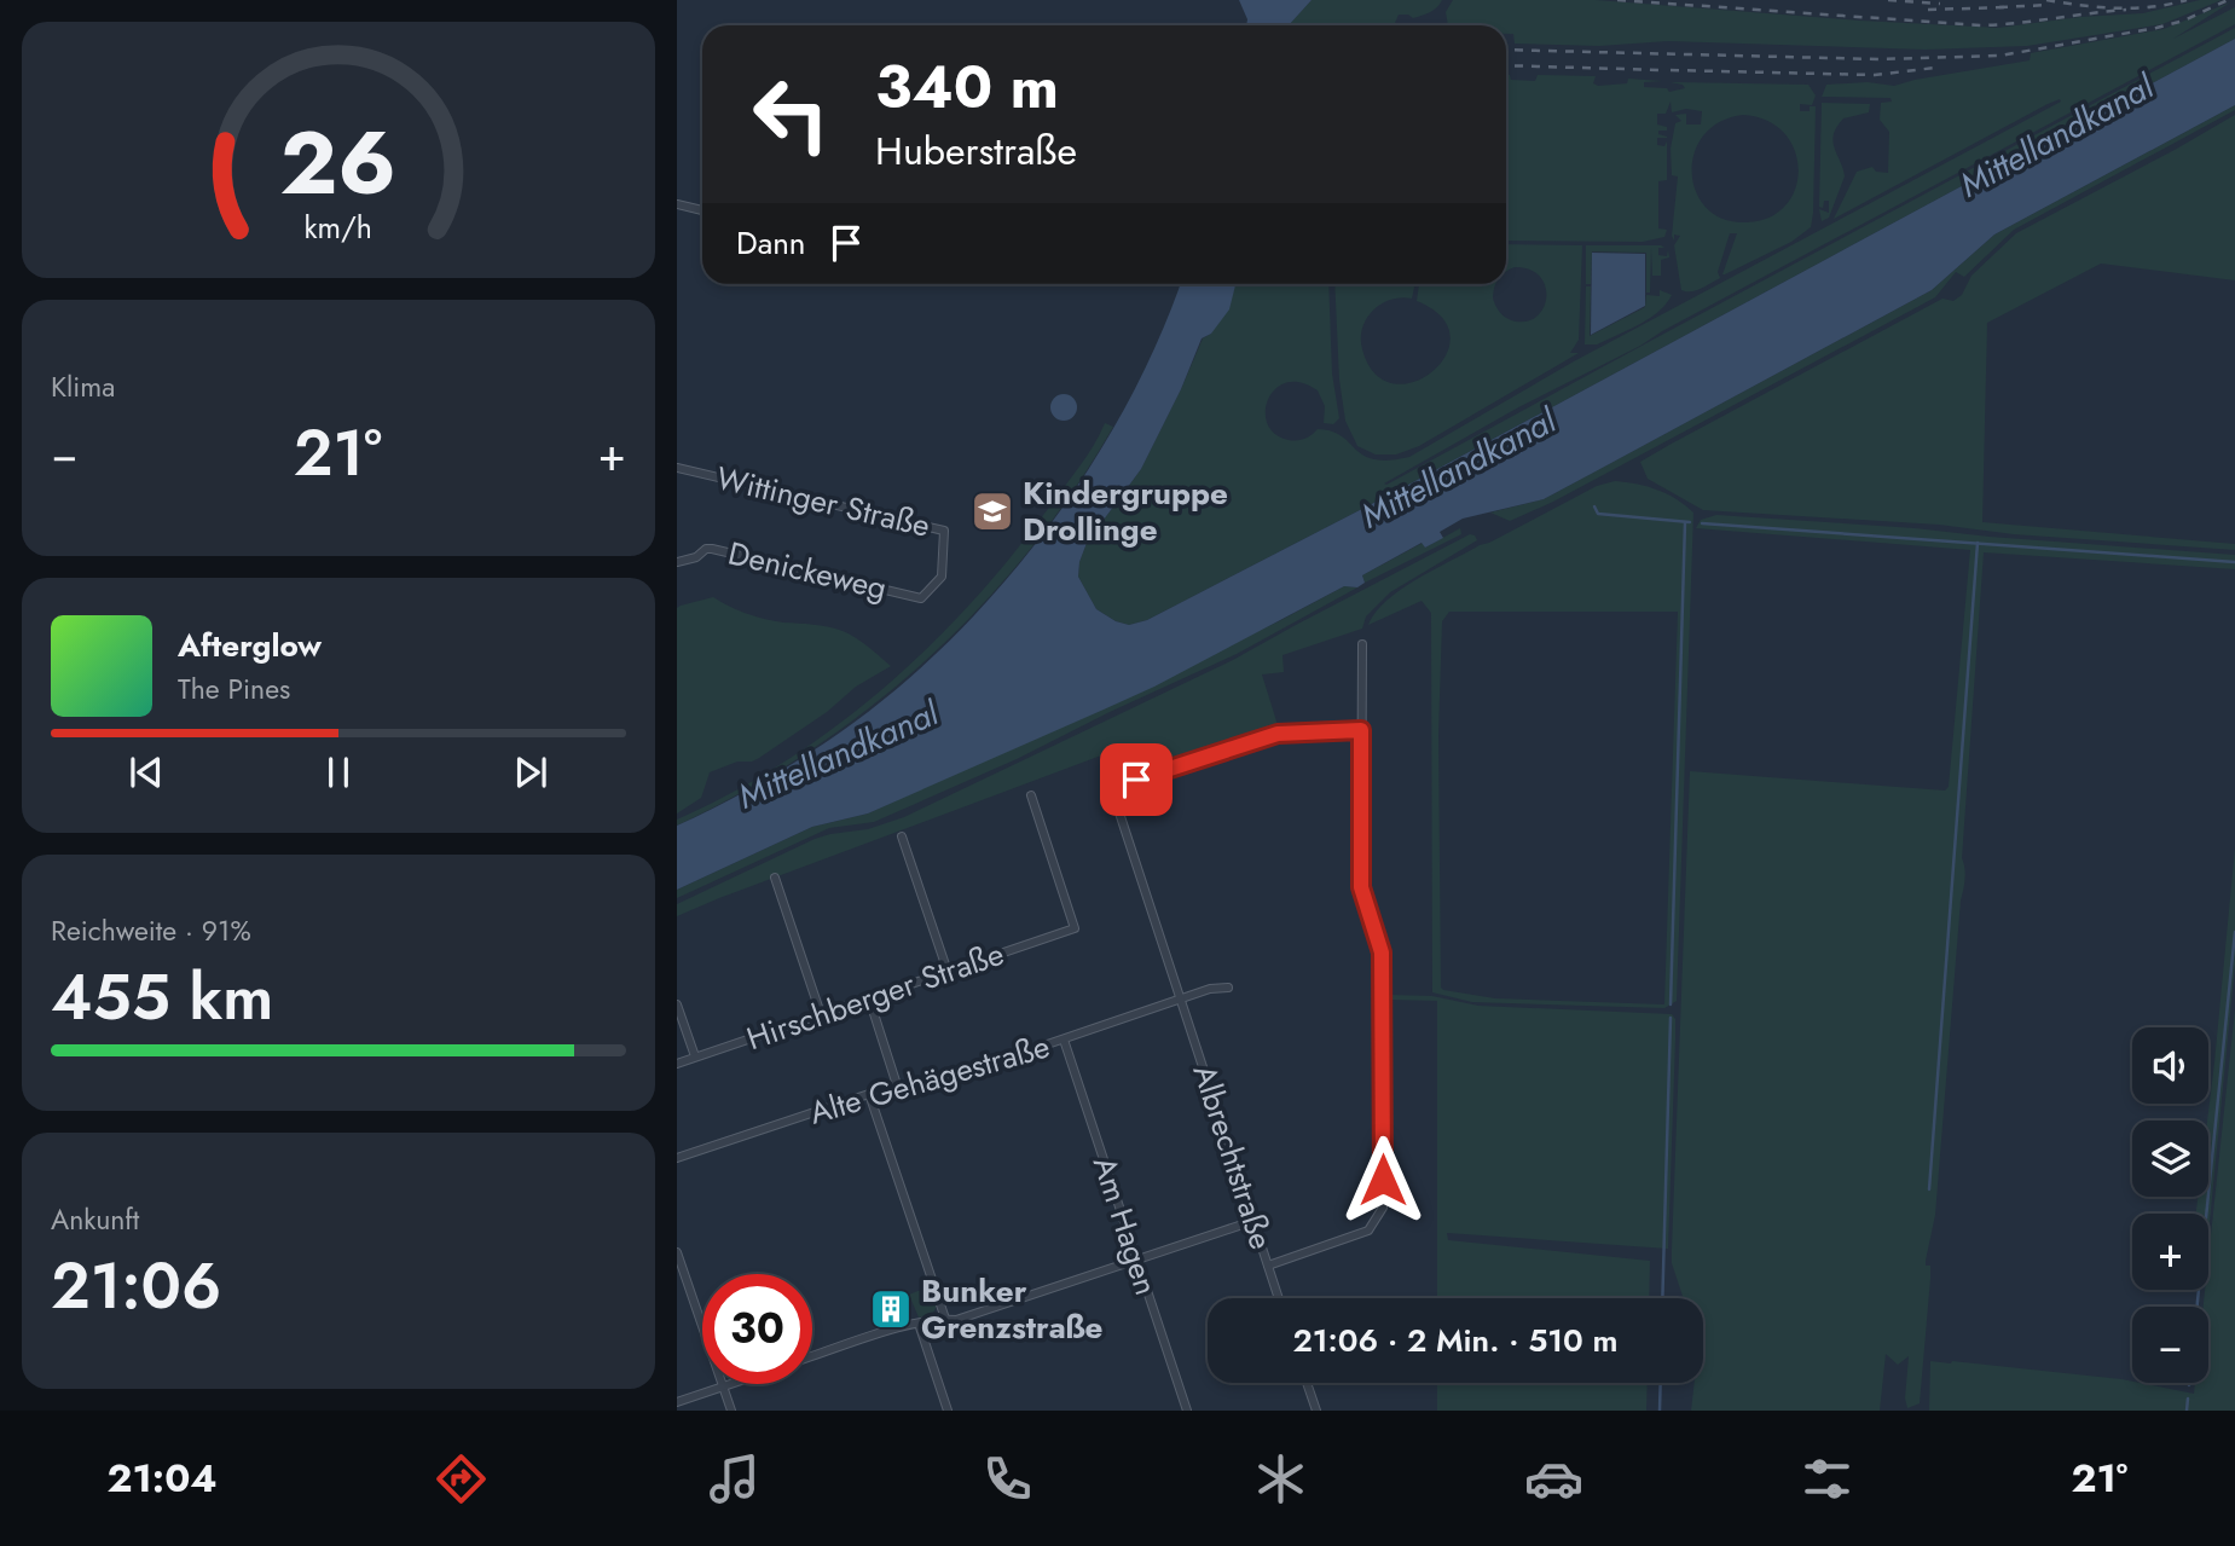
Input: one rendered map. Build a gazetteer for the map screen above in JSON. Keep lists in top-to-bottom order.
{
  "streets": {
    "street": [
      "Wittinger Straße",
      "Denickeweg",
      "Hirschberger Straße",
      "Alte Gehägestraße",
      "Albrechtstraße",
      "Am Hagen"
    ]
  },
  "crossings": [
    ["Wittinger Straße", "Denickeweg"],
    ["Alte Gehägestraße", "Albrechtstraße"],
    ["Alte Gehägestraße", "Am Hagen"]
  ],
  "water": ["Mittellandkanal"],
  "places": {
    "school or university": ["Kindergruppe Drollinge"],
    "building": ["Bunker Grenzstraße"]
  },
  "page": {
    "turn": ["340 m", "Huberstraße"],
    "then": "Dann",
    "tile": [
      "Klima",
      ["Reichweite · 91%", "455 km"],
      ["Ankunft", "21:06"]
    ],
    "heat": ["−", "21°", "+"],
    "song": ["Afterglow", "The Pines"],
    "map_buttons": ["+", "−"],
    "limit": "30",
    "trip": "21:06 · 2 Min. · 510 m",
    "tabs": ["21:04", "21°"],
    "gauge": ["26", "km/h"]
  }
}
